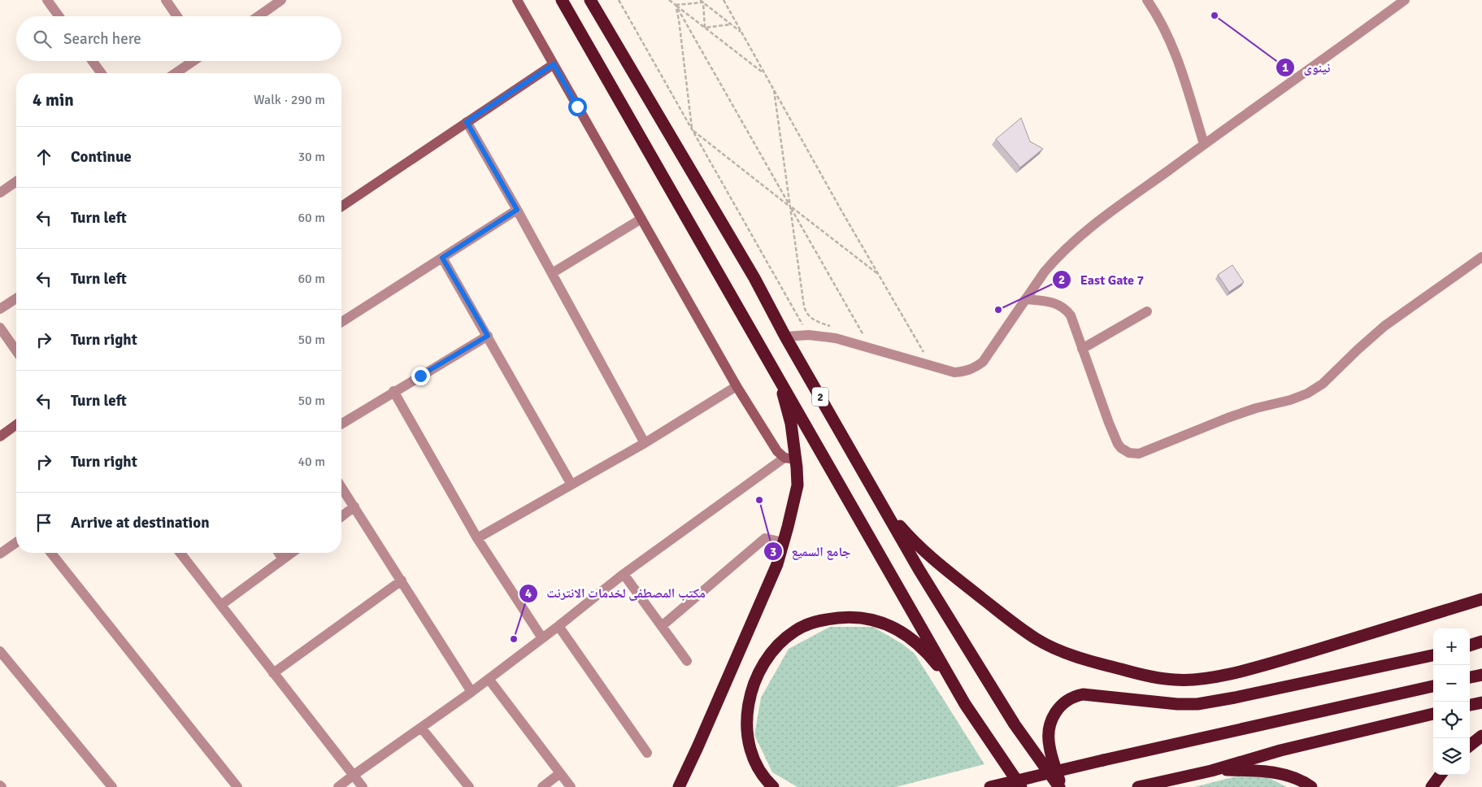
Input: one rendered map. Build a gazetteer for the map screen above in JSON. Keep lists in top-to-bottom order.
{
  "streets": {
    "highway": ["2"]
  },
  "places": [
    "نينوى",
    "East Gate 7",
    "جامع السميع",
    "مكتب المصطفى لخدمات الانترنت"
  ],
  "page": {
    "search": "Search here",
    "heading": ["4 min", "Walk · 290 m"],
    "list": [
      ["Continue", "30 m"],
      ["Turn left", "60 m"],
      ["Turn left", "60 m"],
      ["Turn right", "50 m"],
      ["Turn left", "50 m"],
      ["Turn right", "40 m"],
      "Arrive at destination"
    ],
    "map_buttons": ["+", "−"]
  }
}
